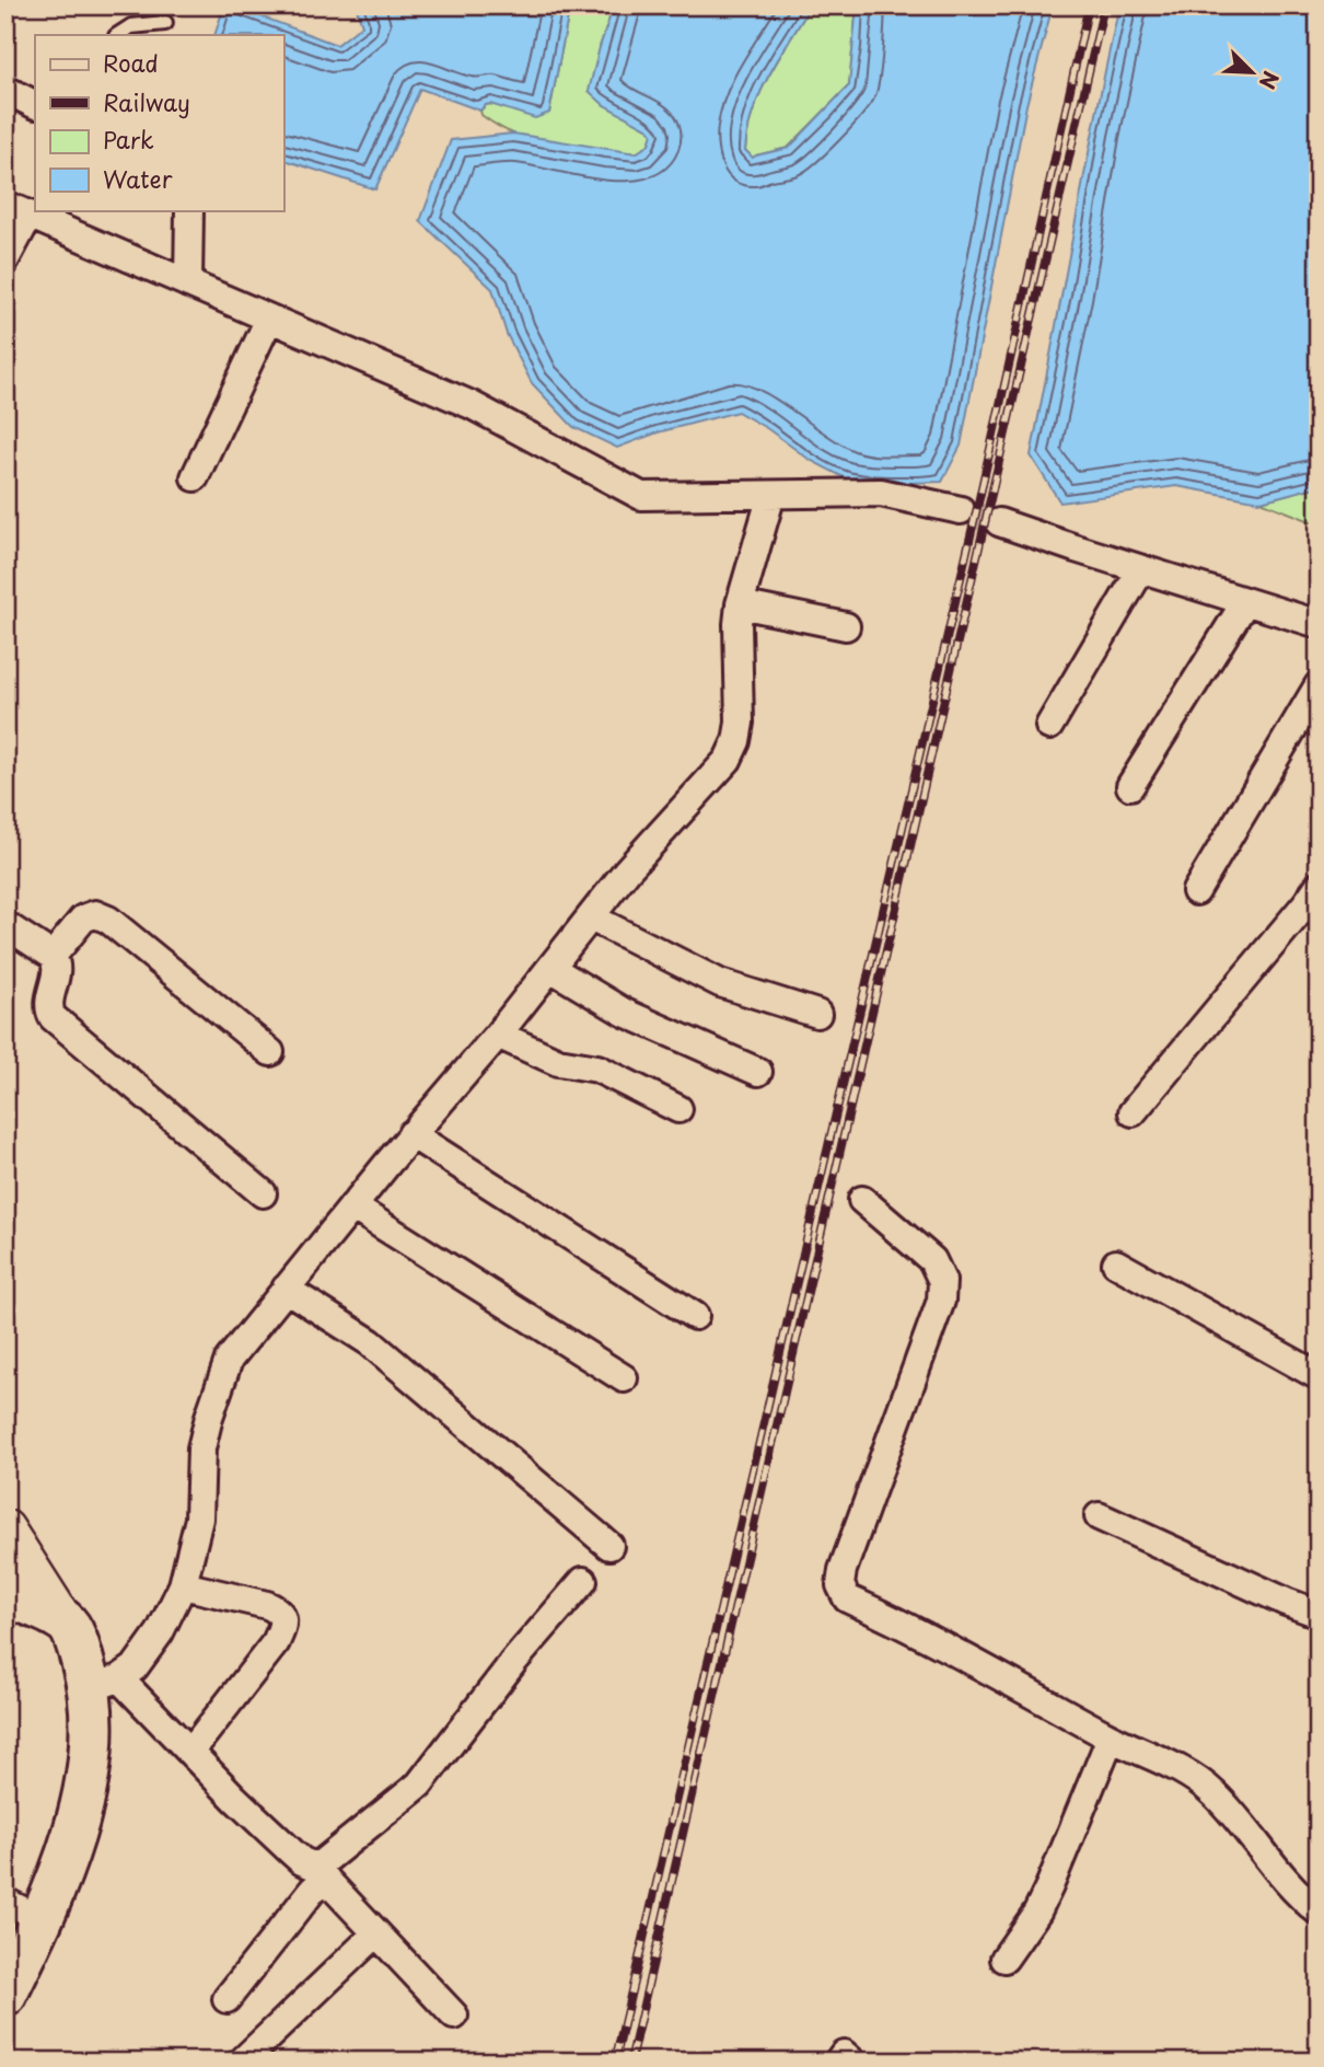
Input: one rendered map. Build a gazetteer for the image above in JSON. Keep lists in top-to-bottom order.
{
  "legend": [
    "Road",
    "Railway",
    "Park",
    "Water"
  ],
  "north": "bottom right"
}
